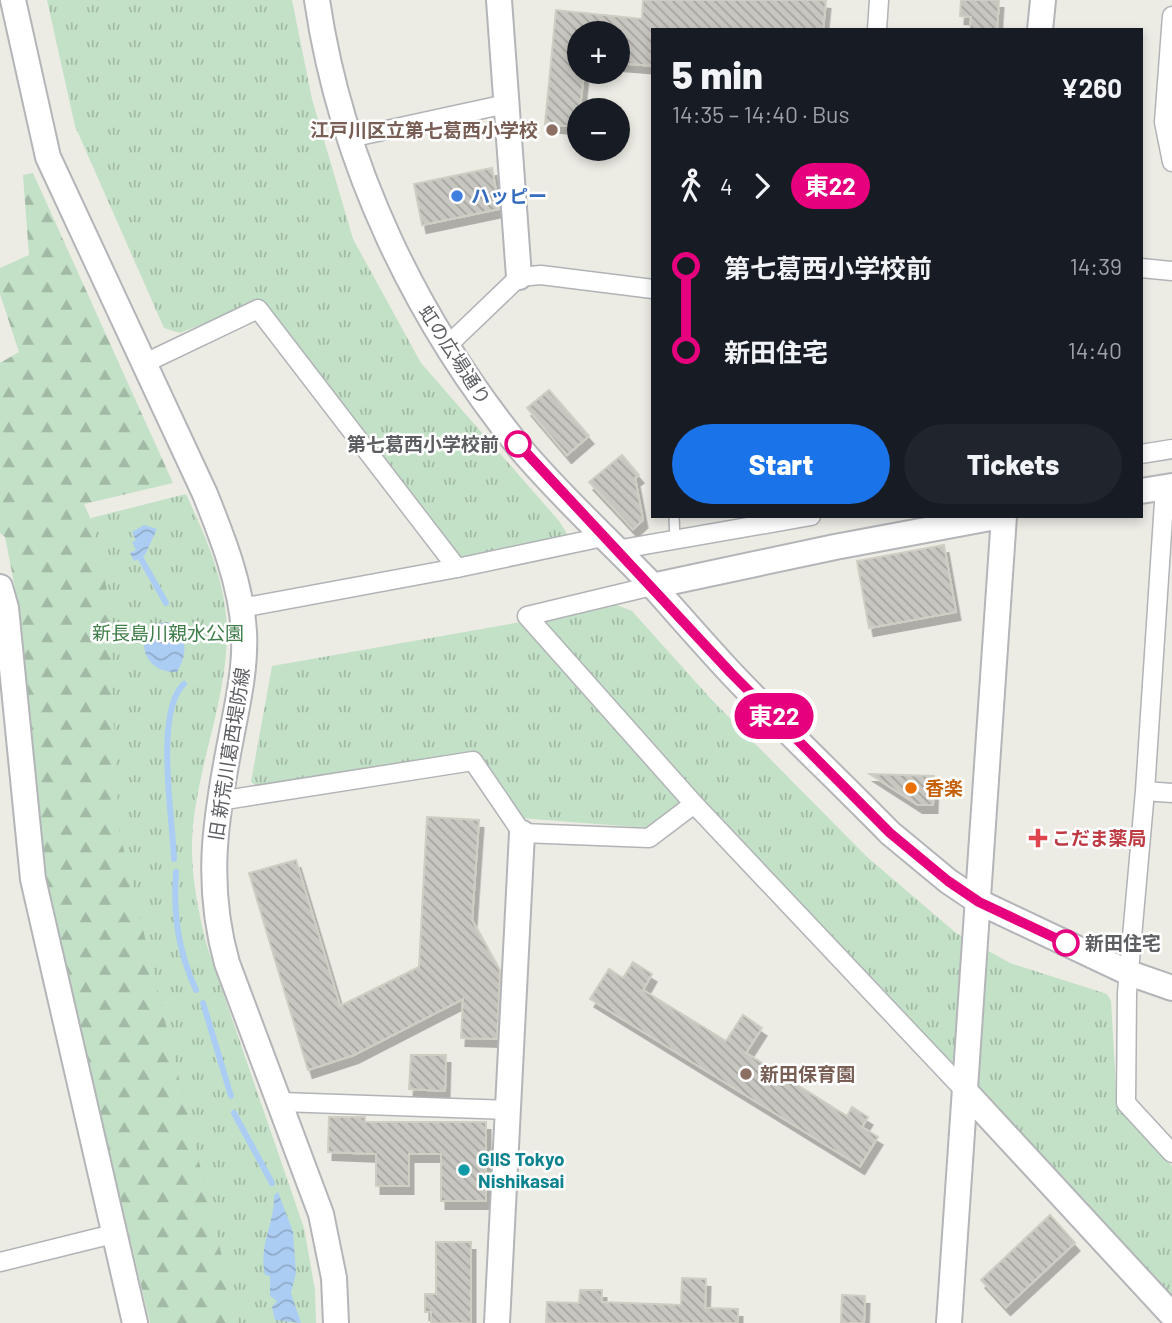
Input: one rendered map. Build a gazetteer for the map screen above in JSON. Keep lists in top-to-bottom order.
{
  "streets": {
    "street": ["虹の広場通り", "旧 新荒川葛西堤防線"]
  },
  "parks": ["新長島川親水公園"],
  "places": {
    "other": [
      "江戸川区立第七葛西小学校",
      "ハッピー",
      "第七葛西小学校前",
      "香楽",
      "新田住宅",
      "新田保育園",
      "GIIS Tokyo Nishikasai"
    ],
    "health": ["こだま薬局"]
  },
  "lines": ["bus line 東22"],
  "page": {
    "on_map": "東22",
    "map_buttons": ["+", "−"],
    "heading": ["5 min", "14:35 – 14:40 · Bus", "¥260"],
    "legs": ["4", "東22"],
    "list": [
      {
        "name": "第七葛西小学校前",
        "value": "14:39"
      },
      {
        "name": "新田住宅",
        "value": "14:40"
      }
    ],
    "buttons": ["Start", "Tickets"]
  }
}
